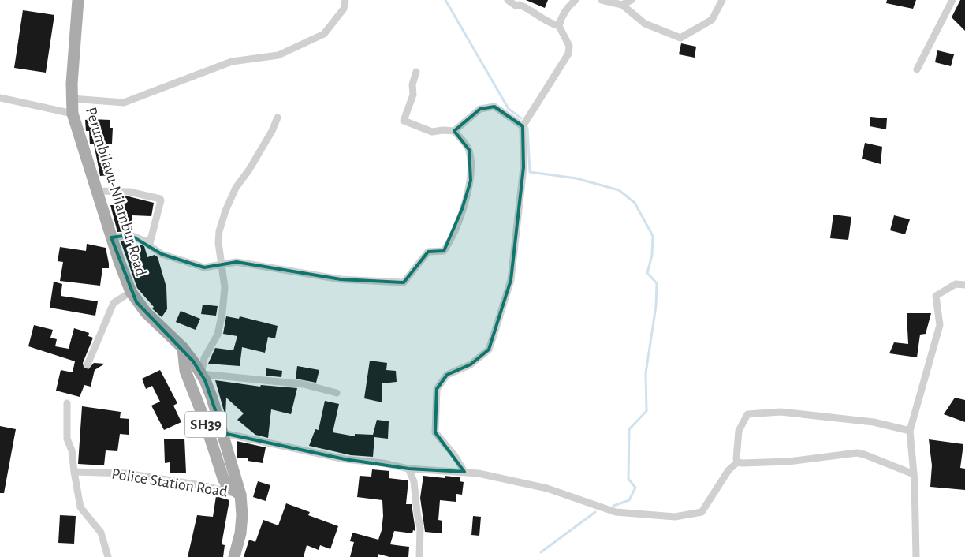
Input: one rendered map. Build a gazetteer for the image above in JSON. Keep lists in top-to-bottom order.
{
  "streets": {
    "main road": ["Perumbilavu-Nilambur Road", "SH39"],
    "street": ["Police Station Road"]
  },
  "crossings": [
    ["Perumbilavu-Nilambur Road", "SH39"],
    ["Perumbilavu-Nilambur Road", "Police Station Road"],
    ["SH39", "Police Station Road"]
  ]
}
